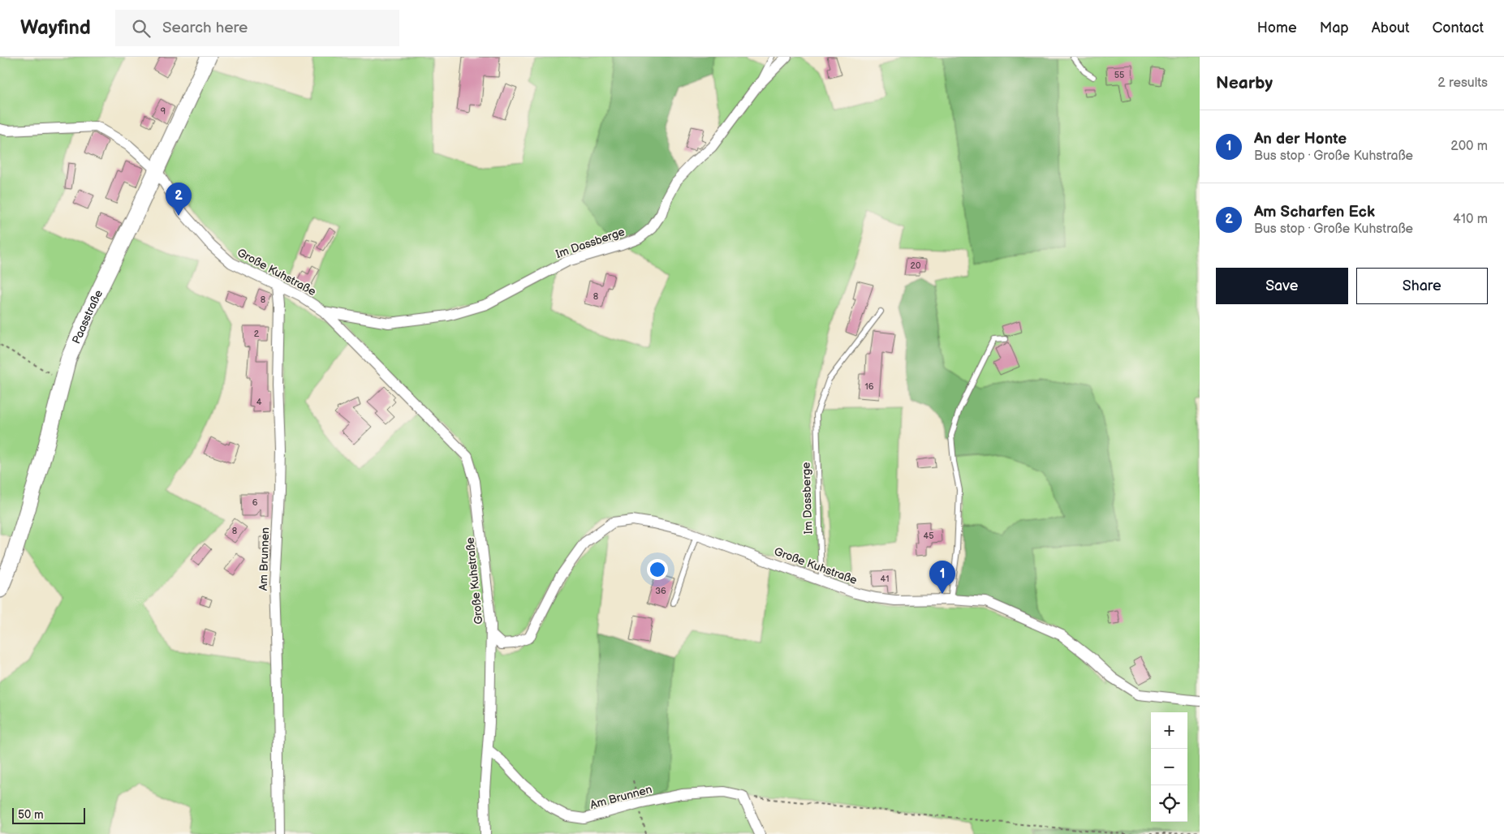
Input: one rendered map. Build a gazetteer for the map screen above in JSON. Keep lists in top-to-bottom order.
{
  "streets": {
    "street": [
      "Im Dassberge",
      "Große Kuhstraße",
      "Paasstraße",
      "Am Brunnen"
    ]
  },
  "crossings": [
    ["Im Dassberge", "Große Kuhstraße"],
    ["Große Kuhstraße", "Paasstraße"],
    ["Große Kuhstraße", "Am Brunnen"]
  ],
  "house_numbers": [
    "55",
    "9",
    "20",
    "8",
    "8",
    "2",
    "16",
    "4",
    "6",
    "8",
    "45",
    "41",
    "36"
  ],
  "scale_bar": "50 m",
  "page": {
    "header": "Wayfind",
    "search": "Search here",
    "nav": [
      "Home",
      "Map",
      "About",
      "Contact"
    ],
    "heading": ["Nearby", "2 results"],
    "list": [
      {
        "mark": "1",
        "name": "An der Honte",
        "note": "Bus stop · Große Kuhstraße",
        "value": "200 m"
      },
      {
        "mark": "2",
        "name": "Am Scharfen Eck",
        "note": "Bus stop · Große Kuhstraße",
        "value": "410 m"
      }
    ],
    "pins": ["2", "1"],
    "buttons": ["Save", "Share"],
    "map_buttons": ["+", "−"],
    "scale": "50 m"
  }
}
